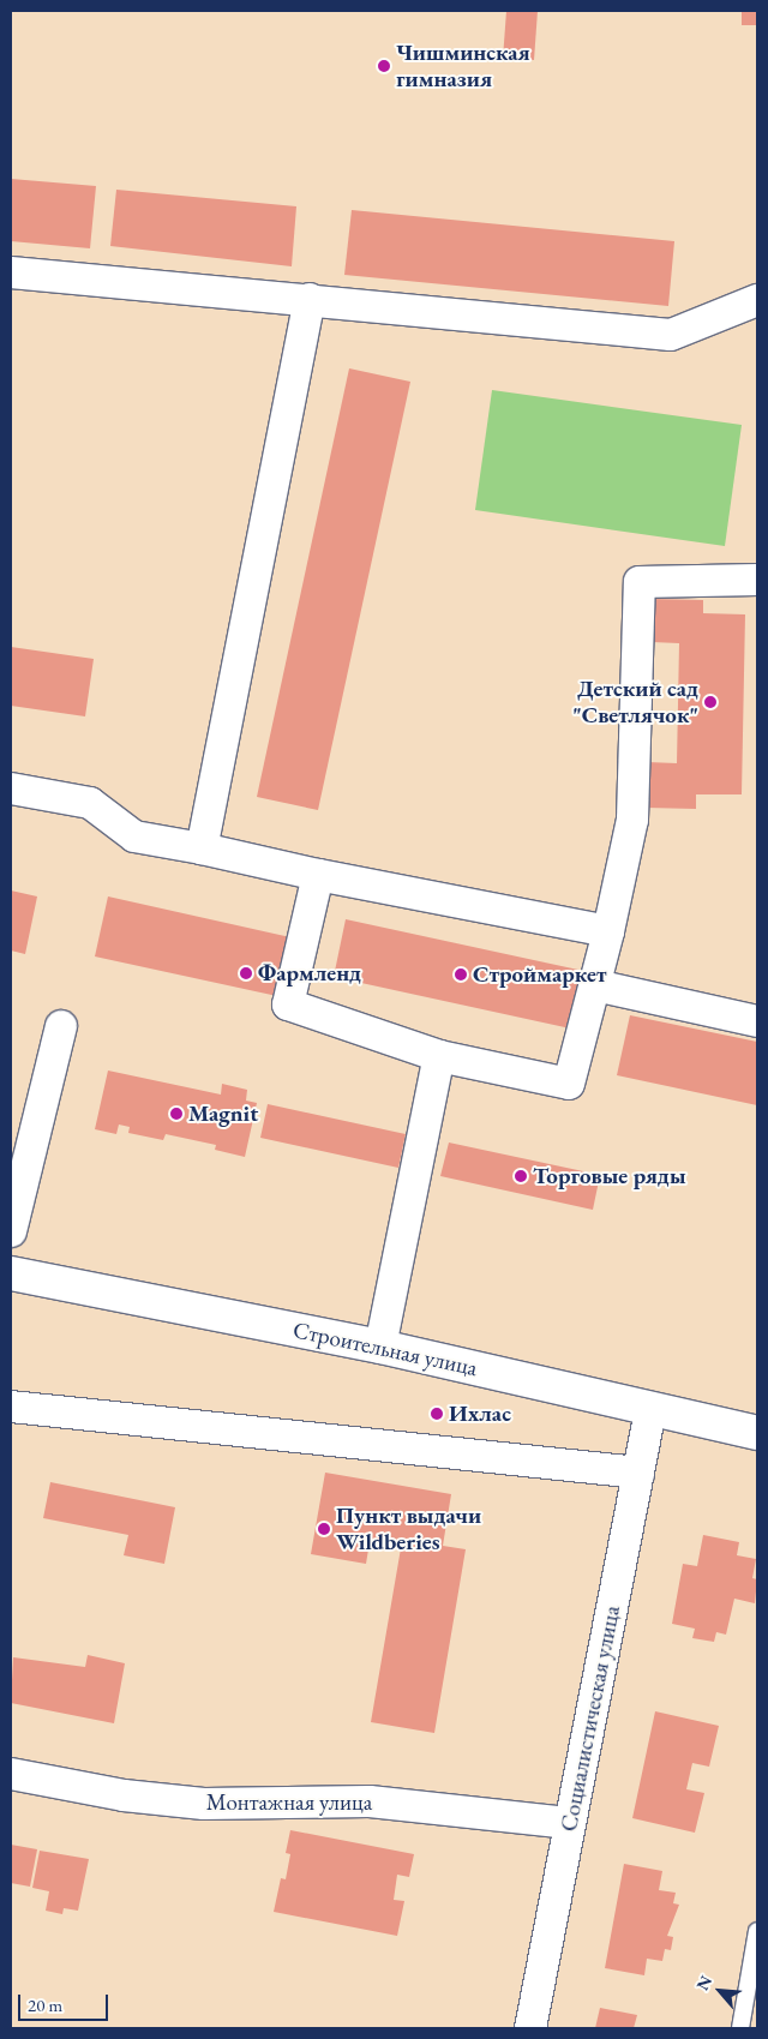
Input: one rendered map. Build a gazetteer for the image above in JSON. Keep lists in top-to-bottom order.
{
  "streets": {
    "street": ["Строительная улица", "Социалистическая улица", "Монтажная улица"]
  },
  "crossings": [
    ["Строительная улица", "Социалистическая улица"],
    ["Социалистическая улица", "Монтажная улица"]
  ],
  "places": [
    "Чишминская гимназия",
    "Детский сад \"Светлячок\"",
    "Фармленд",
    "Строймаркет",
    "Magnit",
    "Торговые ряды",
    "Ихлас",
    "Пункт выдачи Wildberies"
  ],
  "scale_bar": "20 m",
  "north": "top left"
}
